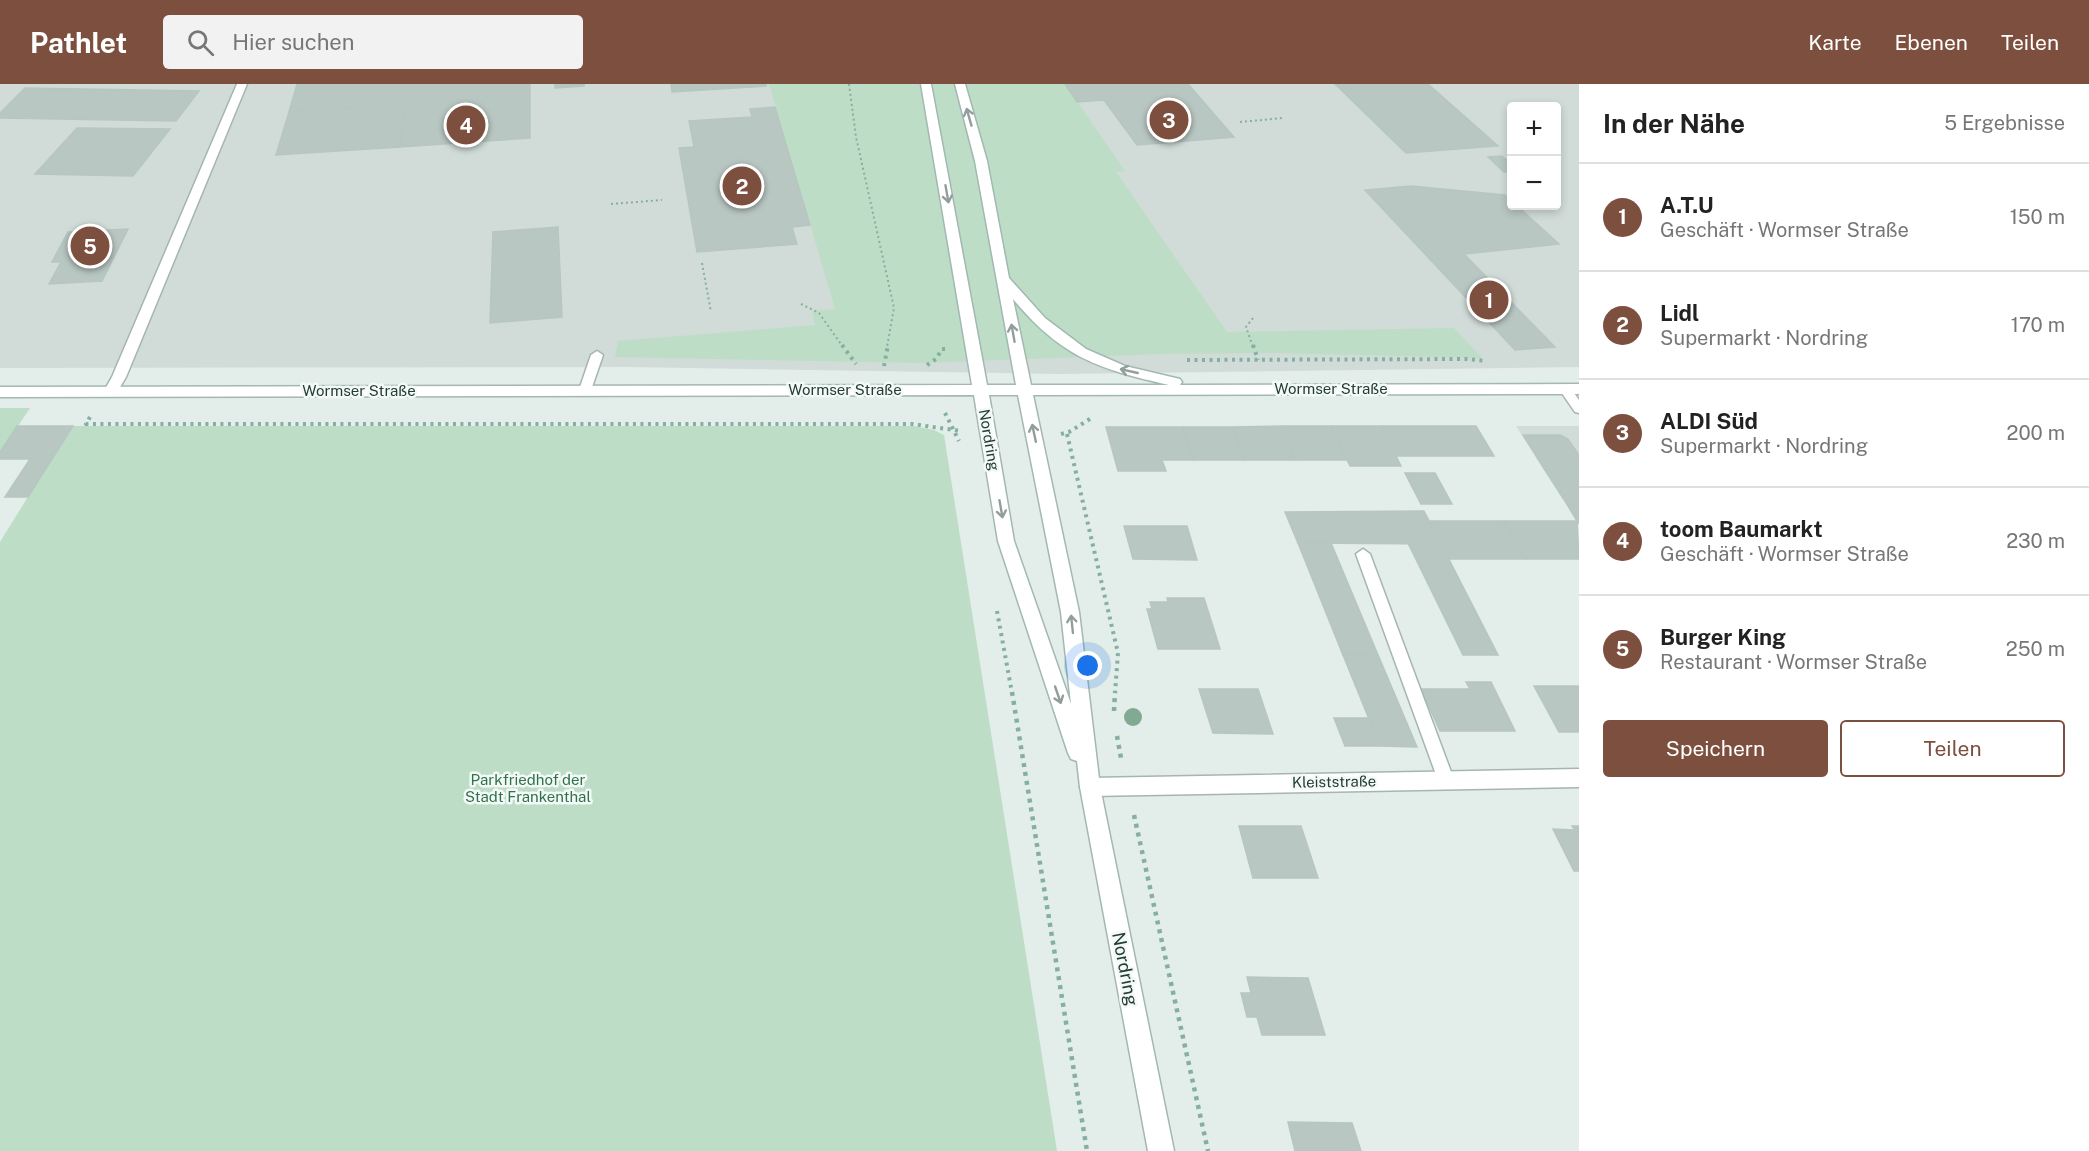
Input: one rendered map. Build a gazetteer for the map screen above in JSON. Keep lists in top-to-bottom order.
{
  "streets": {
    "main road": ["Wormser Straße", "Nordring", "Kleiststraße"]
  },
  "crossings": [
    ["Wormser Straße", "Nordring"],
    ["Nordring", "Kleiststraße"]
  ],
  "parks": ["Parkfriedhof der Stadt Frankenthal"],
  "page": {
    "header": "Pathlet",
    "search": "Hier suchen",
    "nav": ["Karte", "Ebenen", "Teilen"],
    "heading": ["In der Nähe", "5 Ergebnisse"],
    "pins": [
      "3",
      "4",
      "2",
      "5",
      "1"
    ],
    "map_buttons": ["+", "−"],
    "list": [
      {
        "mark": "1",
        "name": "A.T.U",
        "note": "Geschäft · Wormser Straße",
        "value": "150 m"
      },
      {
        "mark": "2",
        "name": "Lidl",
        "note": "Supermarkt · Nordring",
        "value": "170 m"
      },
      {
        "mark": "3",
        "name": "ALDI Süd",
        "note": "Supermarkt · Nordring",
        "value": "200 m"
      },
      {
        "mark": "4",
        "name": "toom Baumarkt",
        "note": "Geschäft · Wormser Straße",
        "value": "230 m"
      },
      {
        "mark": "5",
        "name": "Burger King",
        "note": "Restaurant · Wormser Straße",
        "value": "250 m"
      }
    ],
    "buttons": ["Speichern", "Teilen"]
  }
}
